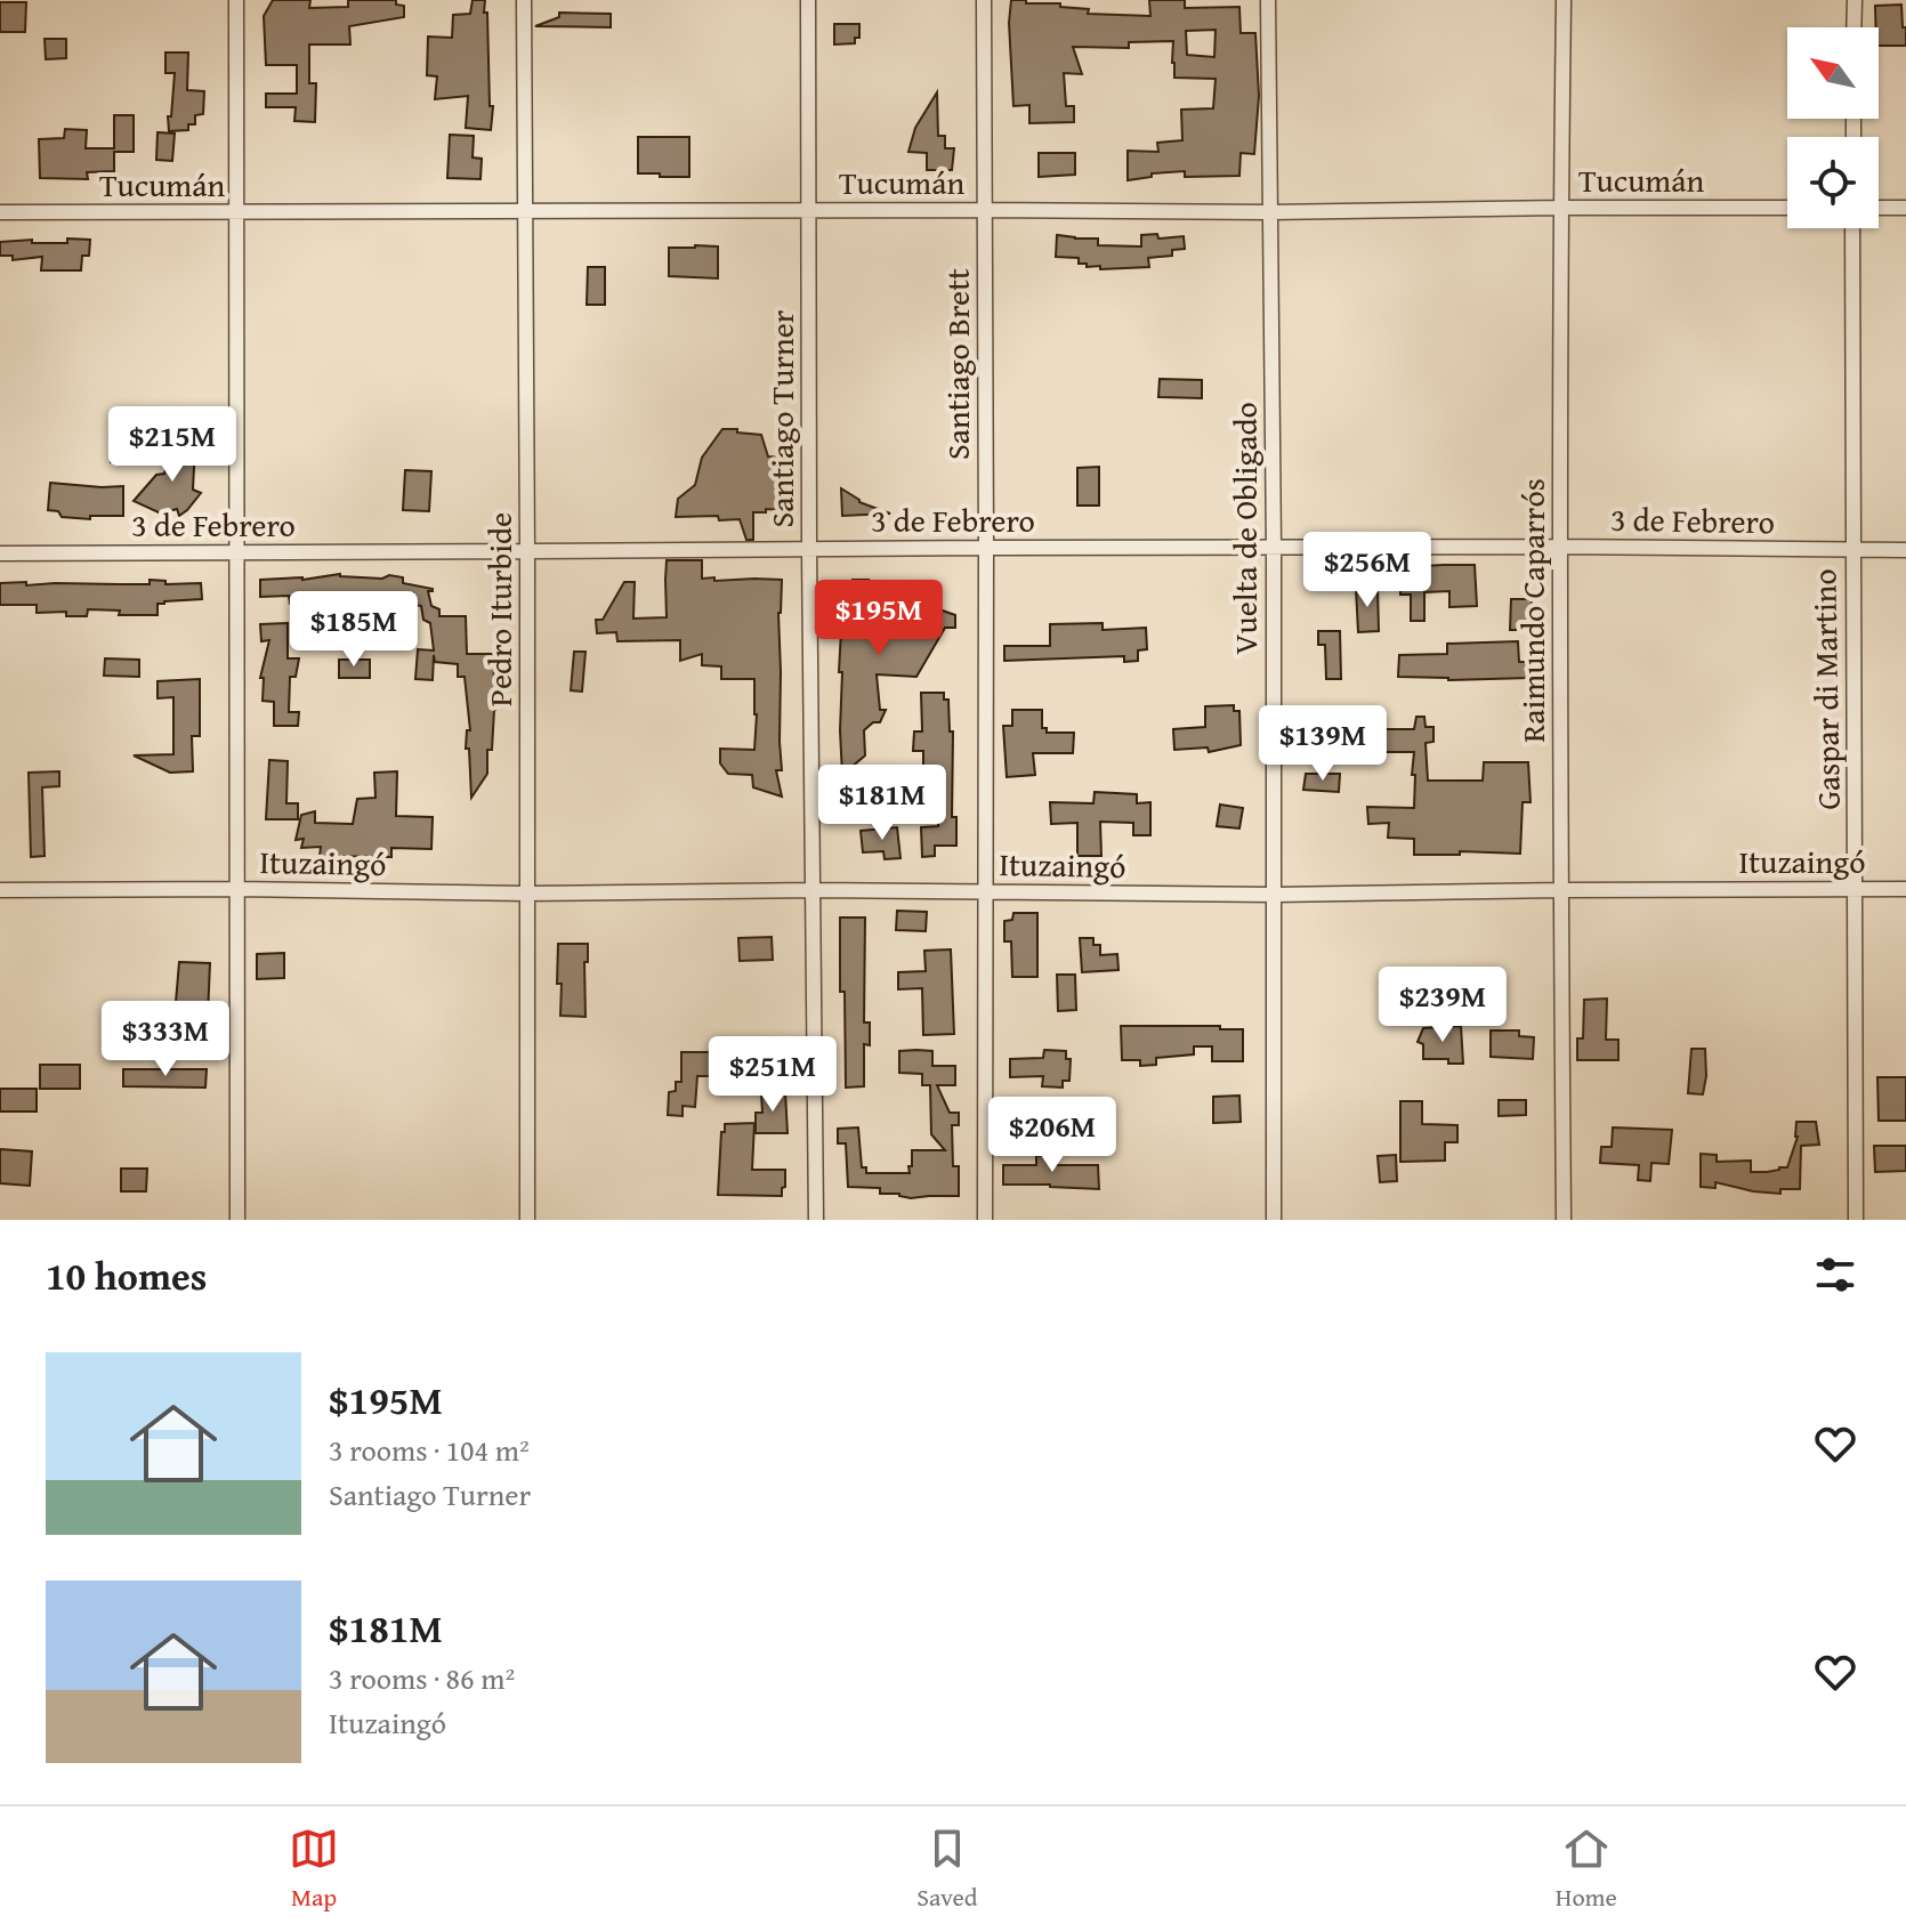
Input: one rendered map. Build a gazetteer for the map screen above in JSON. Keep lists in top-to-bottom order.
{
  "streets": {
    "street": [
      "Tucumán",
      "Santiago Brett",
      "Santiago Turner",
      "3 de Febrero",
      "Vuelta de Obligado",
      "Pedro Iturbide",
      "Raimundo Caparrós",
      "Gaspar di Martino",
      "Ituzaingó"
    ]
  },
  "crossings": [
    ["Tucumán", "Santiago Brett"],
    ["Tucumán", "Santiago Turner"],
    ["Tucumán", "Vuelta de Obligado"],
    ["Tucumán", "Pedro Iturbide"],
    ["Tucumán", "Raimundo Caparrós"],
    ["Santiago Brett", "3 de Febrero"],
    ["Santiago Brett", "Ituzaingó"],
    ["Santiago Turner", "3 de Febrero"],
    ["Santiago Turner", "Ituzaingó"],
    ["3 de Febrero", "Vuelta de Obligado"],
    ["3 de Febrero", "Pedro Iturbide"],
    ["3 de Febrero", "Raimundo Caparrós"],
    ["3 de Febrero", "Gaspar di Martino"],
    ["Vuelta de Obligado", "Ituzaingó"],
    ["Pedro Iturbide", "Ituzaingó"],
    ["Raimundo Caparrós", "Ituzaingó"],
    ["Gaspar di Martino", "Ituzaingó"]
  ],
  "north": "top left",
  "page": {
    "price": [
      "$215M",
      "$256M",
      "$195M",
      "$185M",
      "$139M",
      "$181M",
      "$239M",
      "$333M",
      "$251M",
      "$206M"
    ],
    "heading": "10 homes",
    "list": [
      {
        "name": "$195M",
        "note": "3 rooms · 104 m² · Santiago Turner"
      },
      {
        "name": "$181M",
        "note": "3 rooms · 86 m² · Ituzaingó"
      }
    ],
    "tabs": ["Map", "Saved", "Home"]
  }
}
